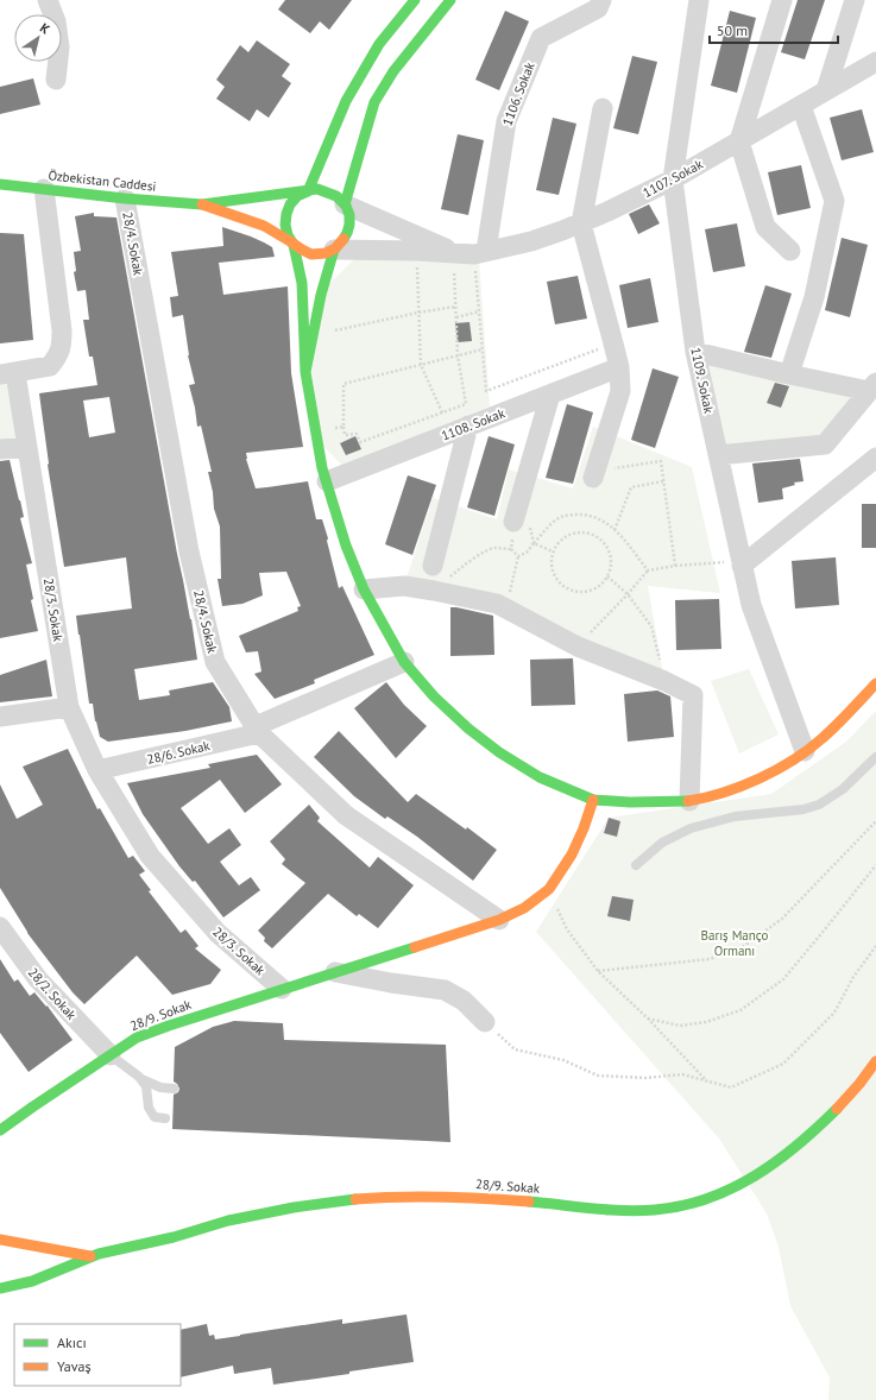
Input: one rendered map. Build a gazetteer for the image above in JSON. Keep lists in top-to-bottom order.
{
  "streets": {
    "street": [
      "1106. Sokak",
      "1107. Sokak",
      "Özbekistan Caddesi",
      "28/4. Sokak",
      "1109. Sokak",
      "1108. Sokak",
      "28/3. Sokak",
      "28/6. Sokak",
      "28/2. Sokak",
      "28/9. Sokak"
    ]
  },
  "crossings": [
    ["1106. Sokak", "1107. Sokak"],
    ["1107. Sokak", "1109. Sokak"],
    ["Özbekistan Caddesi", "28/4. Sokak"],
    ["Özbekistan Caddesi", "28/3. Sokak"],
    ["28/4. Sokak", "28/6. Sokak"],
    ["28/4. Sokak", "28/9. Sokak"],
    ["28/3. Sokak", "28/6. Sokak"],
    ["28/3. Sokak", "28/9. Sokak"],
    ["28/2. Sokak", "28/9. Sokak"]
  ],
  "parks": ["Barış Manço Ormanı"],
  "legend": ["Akıcı", "Yavaş"],
  "scale_bar": "50 m",
  "north": "top right"
}
